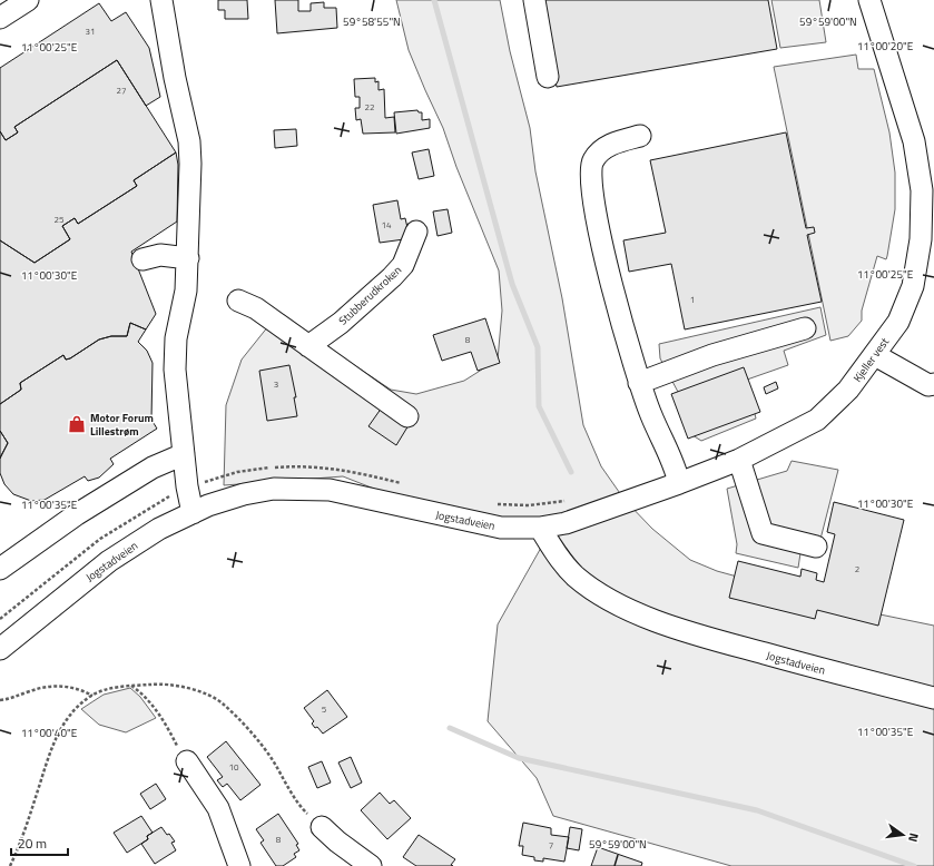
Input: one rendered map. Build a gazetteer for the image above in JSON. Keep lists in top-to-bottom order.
{
  "streets": {
    "street": ["Stubberudkroken", "Kjeller vest", "Jogstadveien"]
  },
  "crossings": [
    ["Kjeller vest", "Jogstadveien"]
  ],
  "places": {
    "shop": ["Motor Forum Lillestrøm"]
  },
  "house_numbers": [
    "31",
    "27",
    "22",
    "25",
    "14",
    "1",
    "8",
    "3",
    "2",
    "5",
    "10",
    "8",
    "7"
  ],
  "scale_bar": "20 m",
  "north": "right",
  "coordinates": [
    "59°58'55\"N",
    "59°59'00\"N",
    "11°00'20\"E",
    "11°00'25\"E",
    "11°00'30\"E",
    "11°00'35\"E",
    "11°00'40\"E"
  ]
}
